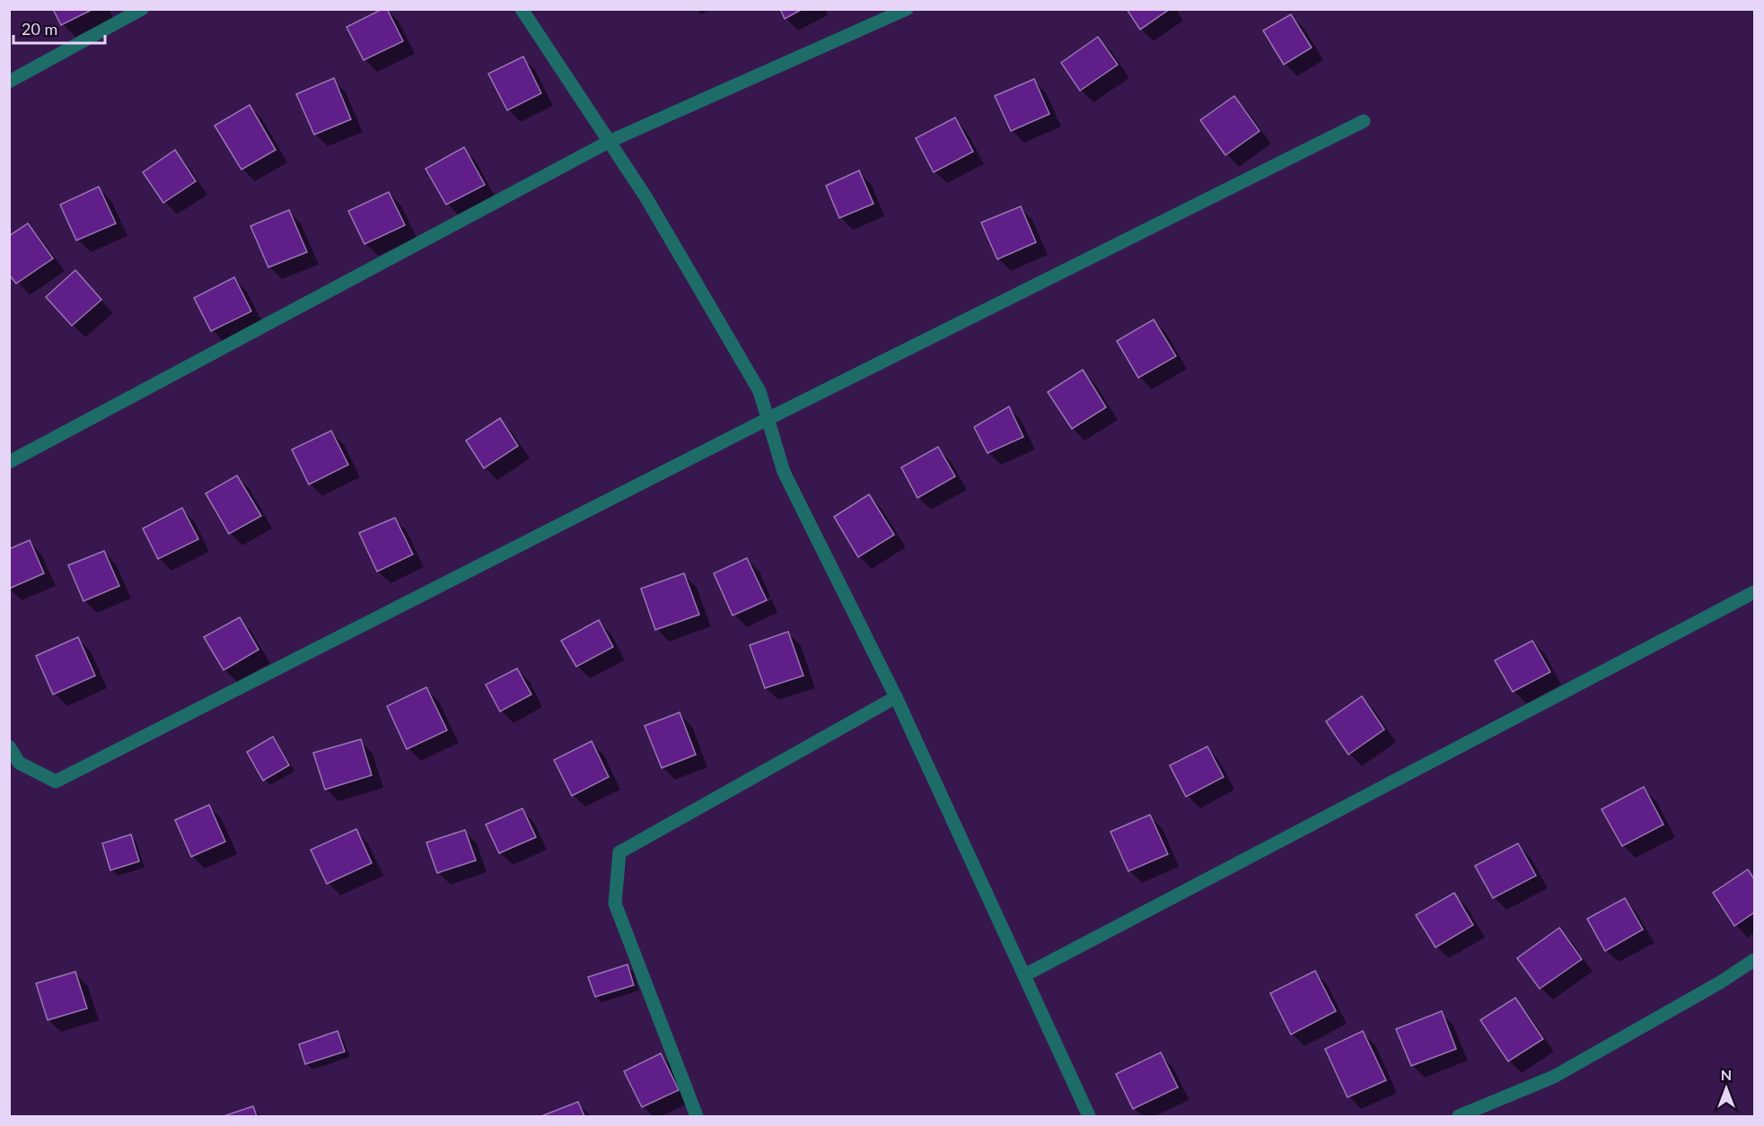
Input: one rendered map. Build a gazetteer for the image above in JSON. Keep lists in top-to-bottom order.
{
  "scale_bar": "20 m",
  "north": "top"
}
